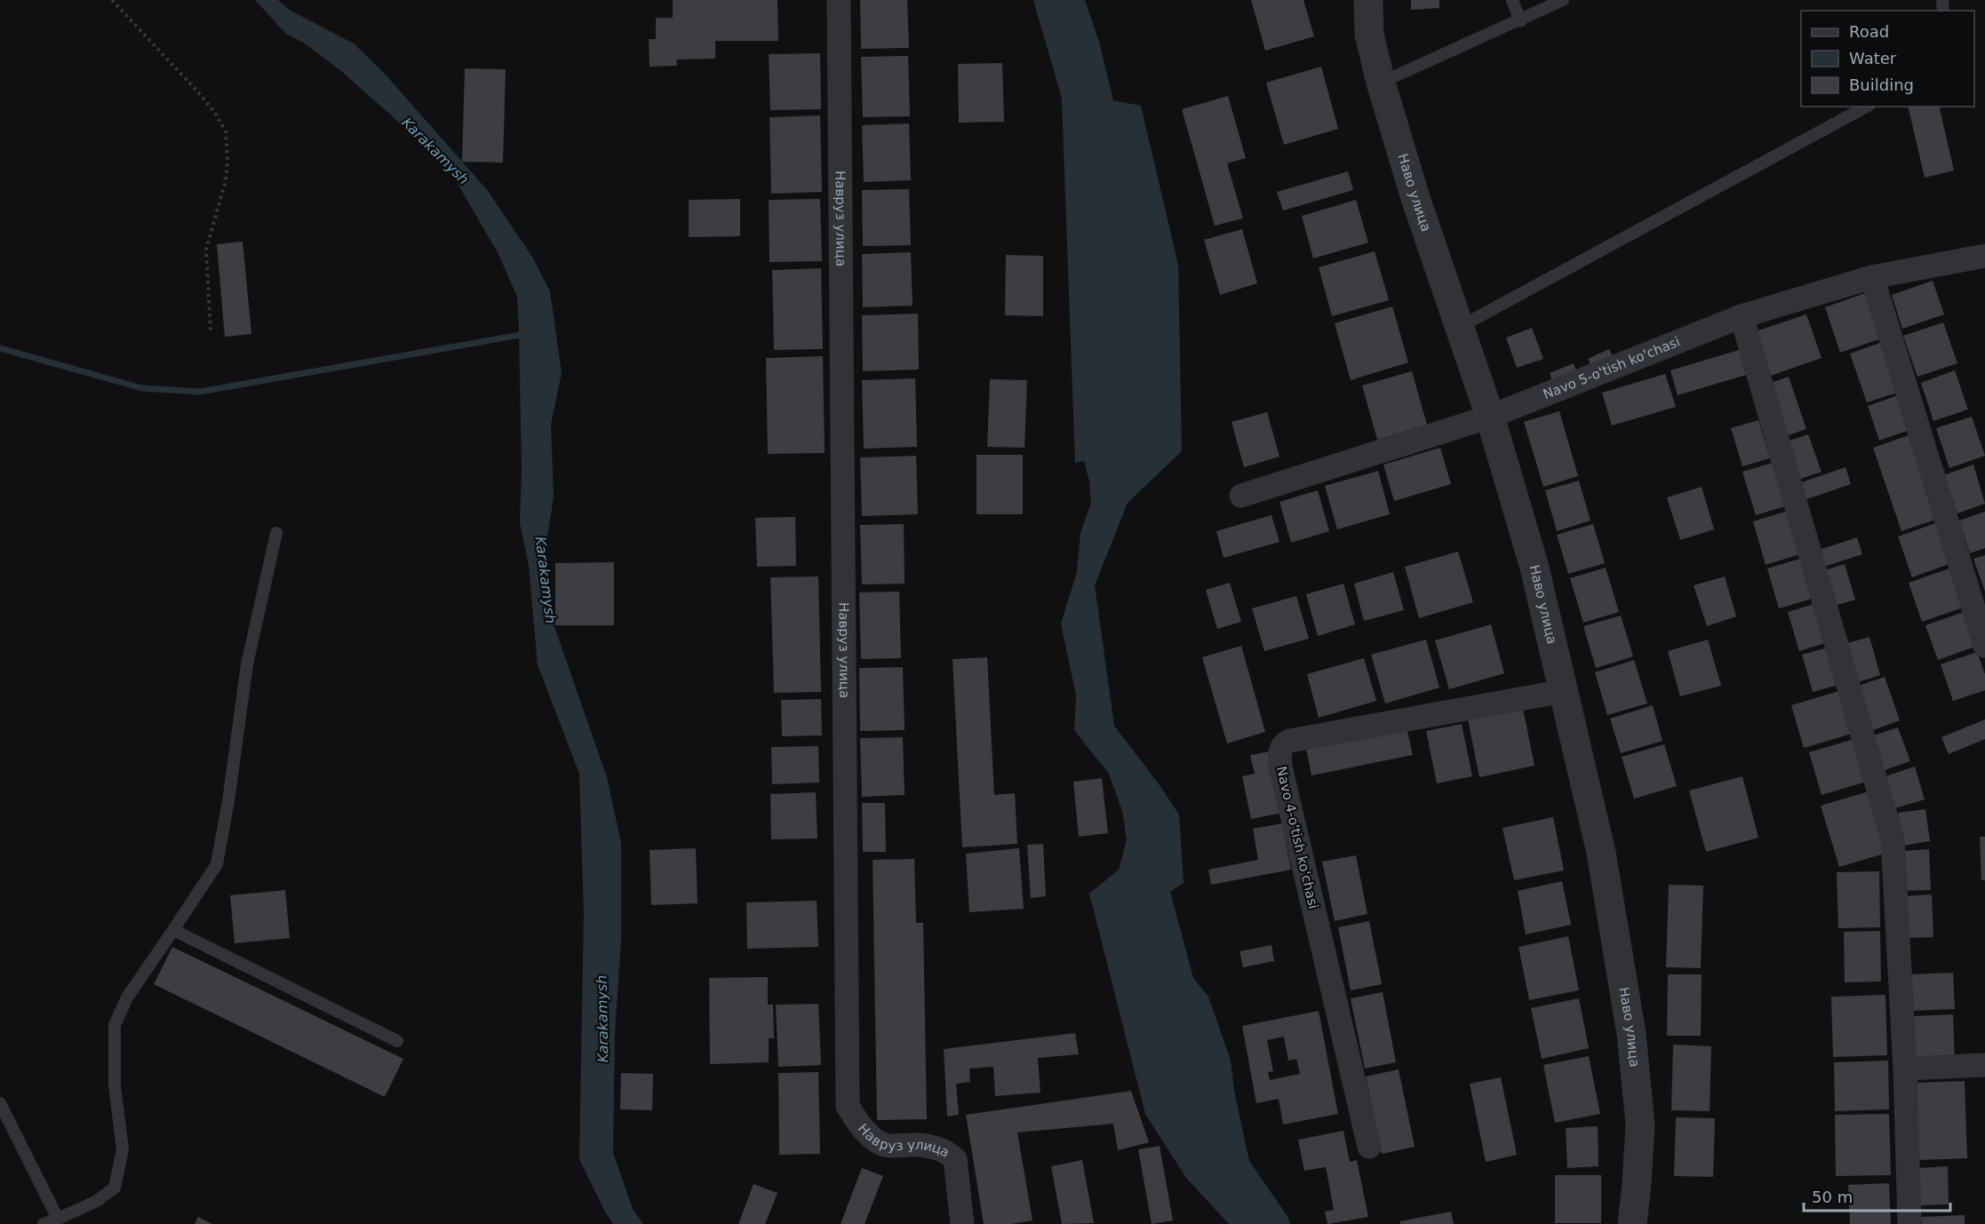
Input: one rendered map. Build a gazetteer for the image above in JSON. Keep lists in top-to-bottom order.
{
  "streets": {
    "street": [
      "Наво улица",
      "Навруз улица",
      "Navo 5-o'tish ko'chasi",
      "Navo 4-o'tish ko'chasi"
    ]
  },
  "crossings": [
    ["Наво улица", "Navo 5-o'tish ko'chasi"],
    ["Наво улица", "Navo 4-o'tish ko'chasi"]
  ],
  "water": ["Karakamysh"],
  "legend": ["Road", "Water", "Building"],
  "scale_bar": "50 m"
}
